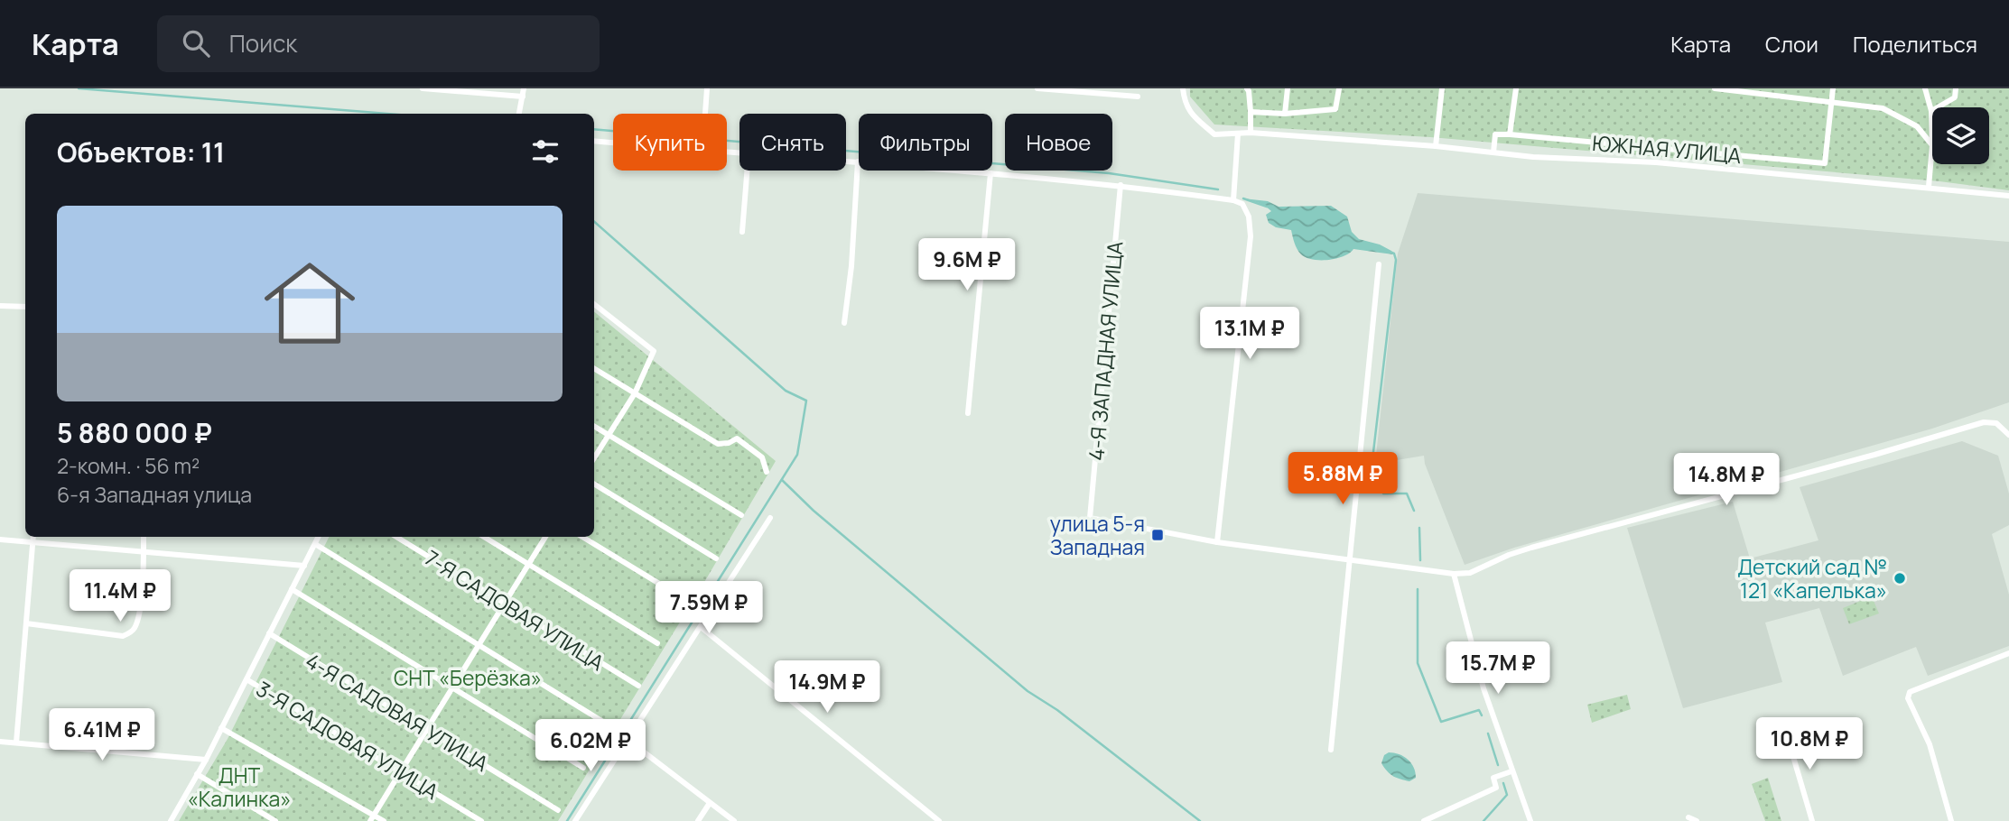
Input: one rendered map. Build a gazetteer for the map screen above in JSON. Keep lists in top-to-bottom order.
{
  "streets": {
    "street": [
      "ЮЖНАЯ УЛИЦА",
      "4-Я ЗАПАДНАЯ УЛИЦА",
      "7-Я САДОВАЯ УЛИЦА",
      "4-Я САДОВАЯ УЛИЦА",
      "3-Я САДОВАЯ УЛИЦА"
    ]
  },
  "parks": ["СНТ «Берёзка»", "ДНТ «Калинка»"],
  "places": {
    "transit": ["улица 5-я Западная"],
    "other": ["Детский сад № 121 «Капелька»"]
  },
  "page": {
    "header": "Карта",
    "search": "Поиск",
    "nav": ["Карта", "Слои", "Поделиться"],
    "chip": [
      "Купить",
      "Снять",
      "Фильтры",
      "Новое"
    ],
    "heading": "Объектов: 11",
    "list": [
      {
        "name": "5 880 000 ₽",
        "note": "2-комн. · 56 m² · 6-я Западная улица"
      }
    ],
    "price": [
      "9.6M ₽",
      "13.1M ₽",
      "5.88M ₽",
      "14.8M ₽",
      "11.4M ₽",
      "7.59M ₽",
      "15.7M ₽",
      "14.9M ₽",
      "6.41M ₽",
      "10.8M ₽",
      "6.02M ₽"
    ]
  }
}
